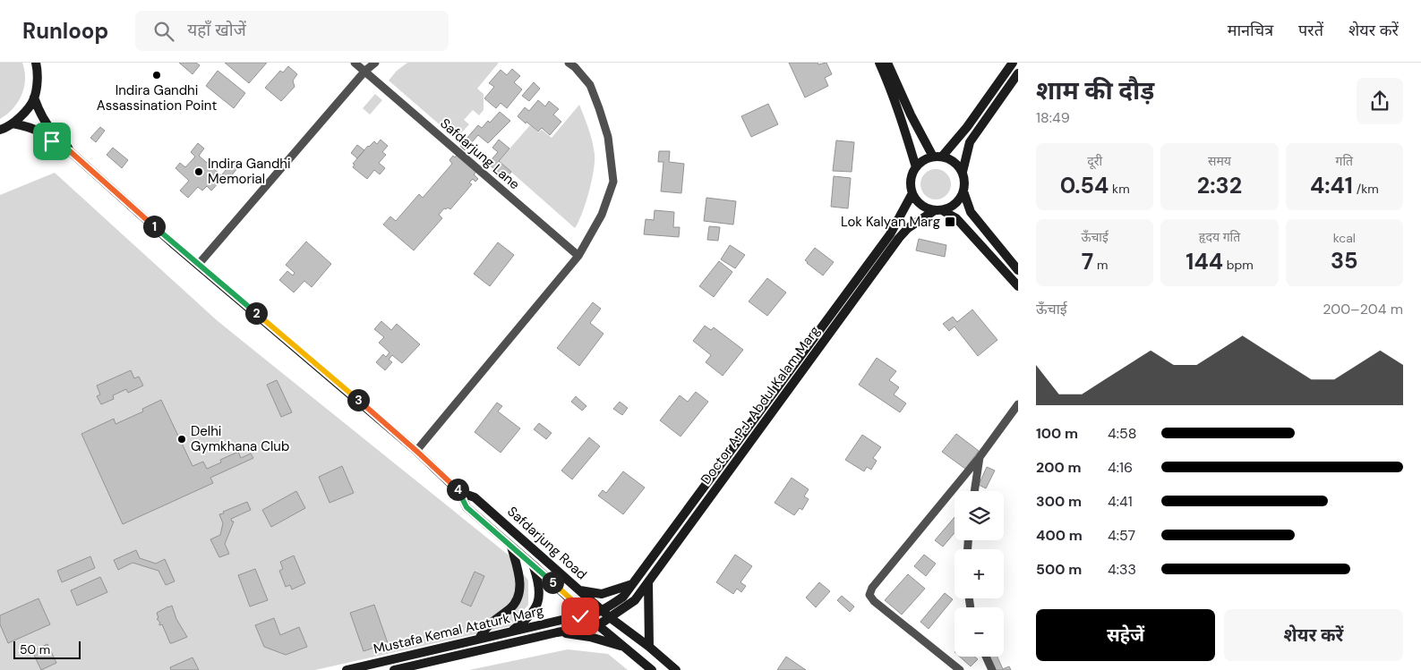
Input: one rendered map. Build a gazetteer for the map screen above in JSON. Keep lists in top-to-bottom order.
{
  "streets": {
    "main road": ["Doctor A.P.J. Abdul Kalam Marg", "Safdarjung Road", "Mustafa Kemal Ataturk Marg"],
    "street": ["Safdarjung Lane"]
  },
  "crossings": [
    ["Doctor A.P.J. Abdul Kalam Marg", "Safdarjung Road"],
    ["Doctor A.P.J. Abdul Kalam Marg", "Mustafa Kemal Ataturk Marg"],
    ["Safdarjung Road", "Mustafa Kemal Ataturk Marg"]
  ],
  "places": {
    "other": ["Indira Gandhi Assassination Point", "Indira Gandhi Memorial", "Delhi Gymkhana Club"],
    "transit": ["Lok Kalyan Marg"]
  },
  "scale_bar": "50 m",
  "page": {
    "header": "Runloop",
    "search": "यहाँ खोजें",
    "nav": ["मानचित्र", "परतें", "शेयर करें"],
    "heading": ["शाम की दौड़", "18:49"],
    "stats": [
      ["दूरी", "0.54 km"],
      ["समय", "2:32"],
      ["गति", "4:41 /km"],
      ["ऊँचाई", "7 m"],
      ["हृदय गति", "144 bpm"],
      ["kcal", "35"]
    ],
    "pins": [
      "1",
      "2",
      "3",
      "4",
      "5"
    ],
    "chart": ["ऊँचाई", "200–204 m"],
    "list": [
      {
        "name": "100 m",
        "note": "4:58"
      },
      {
        "name": "200 m",
        "note": "4:16"
      },
      {
        "name": "300 m",
        "note": "4:41"
      },
      {
        "name": "400 m",
        "note": "4:57"
      },
      {
        "name": "500 m",
        "note": "4:33"
      }
    ],
    "map_buttons": ["+", "−"],
    "buttons": ["सहेजें", "शेयर करें"],
    "scale": "50 m"
  }
}
